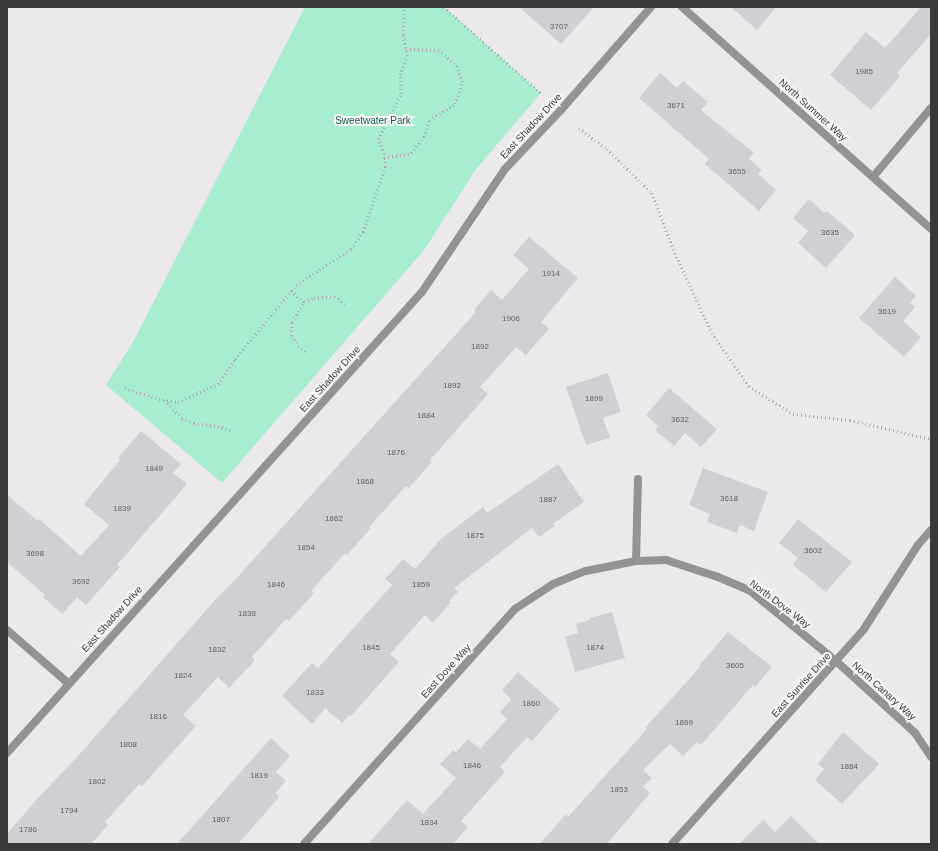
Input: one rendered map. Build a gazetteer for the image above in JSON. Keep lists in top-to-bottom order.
{
  "streets": {
    "street": [
      "North Summer Way",
      "East Shadow Drive",
      "North Dove Way",
      "East Dove Way",
      "East Sunrise Drive",
      "North Canary Way"
    ]
  },
  "crossings": [
    ["North Dove Way", "East Dove Way"],
    ["North Dove Way", "East Sunrise Drive"],
    ["North Dove Way", "North Canary Way"],
    ["East Sunrise Drive", "North Canary Way"]
  ],
  "parks": ["Sweetwater Park"],
  "house_numbers": [
    "3707",
    "1985",
    "3671",
    "3655",
    "3635",
    "1914",
    "3619",
    "1906",
    "1892",
    "1892",
    "1899",
    "1884",
    "3632",
    "1876",
    "1849",
    "1868",
    "3618",
    "1887",
    "1839",
    "1862",
    "1875",
    "1854",
    "3602",
    "3698",
    "3692",
    "1846",
    "1859",
    "1838",
    "1845",
    "1874",
    "1832",
    "3605",
    "1824",
    "1833",
    "1860",
    "1816",
    "1869",
    "1808",
    "1846",
    "1884",
    "1819",
    "1802",
    "1853",
    "1794",
    "1807",
    "1834",
    "1786"
  ]
}
